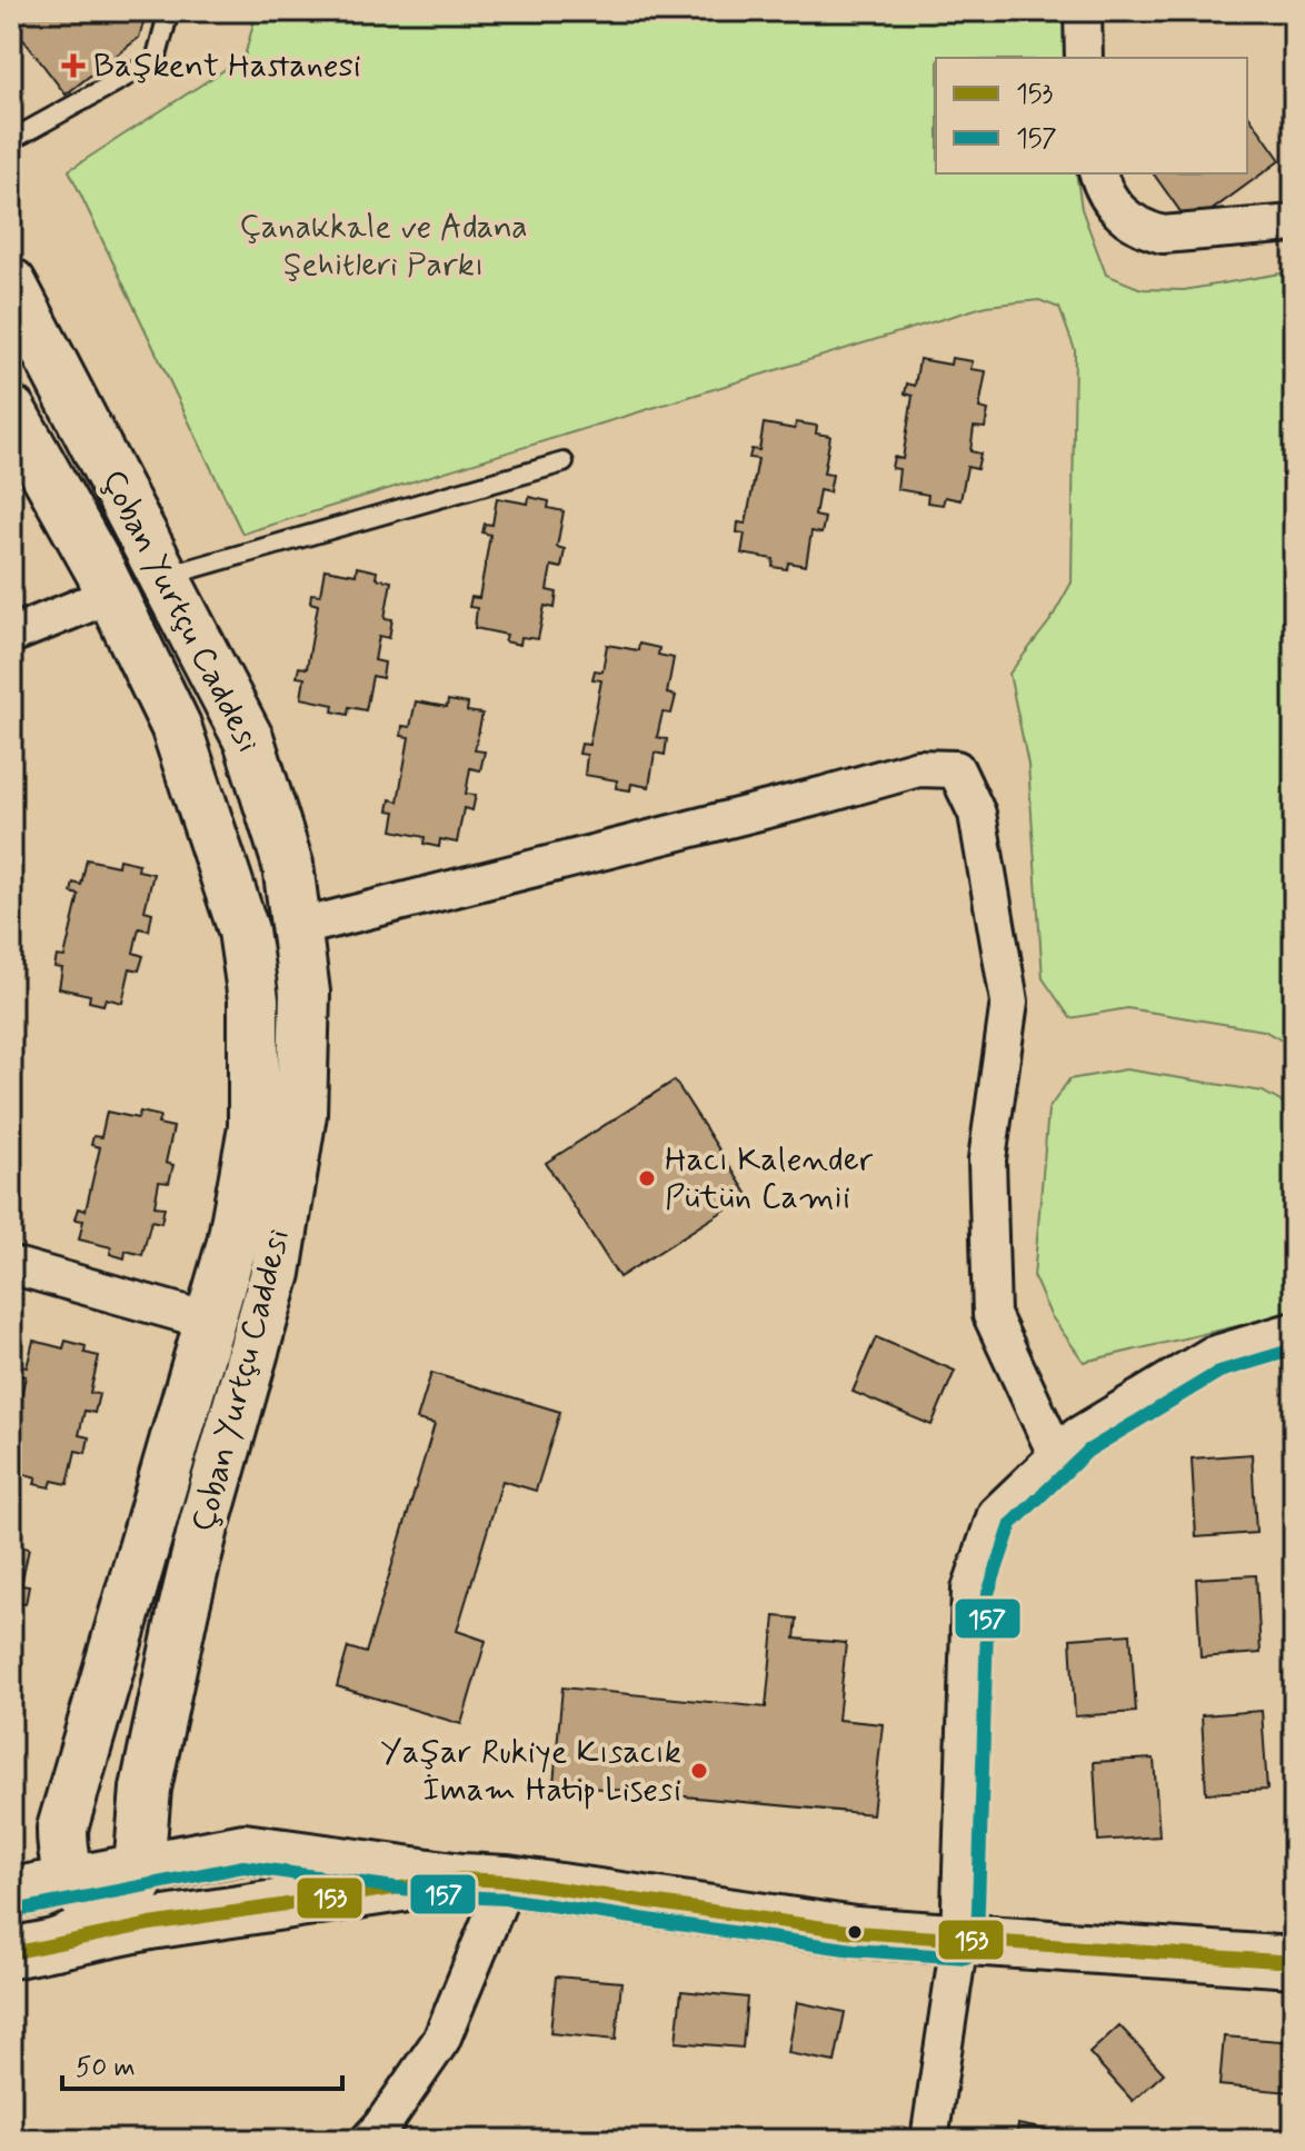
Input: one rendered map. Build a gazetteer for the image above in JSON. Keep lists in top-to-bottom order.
{
  "streets": {
    "main road": ["Çoban Yurtçu Caddesi"]
  },
  "parks": ["Çanakkale ve Adana Şehitleri Parkı"],
  "places": {
    "health": ["Başkent Hastanesi"],
    "other": ["Hacı Kalender Pütün Camii", "Yaşar Rukiye Kısacık İmam Hatip Lisesi"]
  },
  "lines": ["transit line 157", "transit line 153"],
  "legend": ["153", "157"],
  "scale_bar": "50 m"
}
